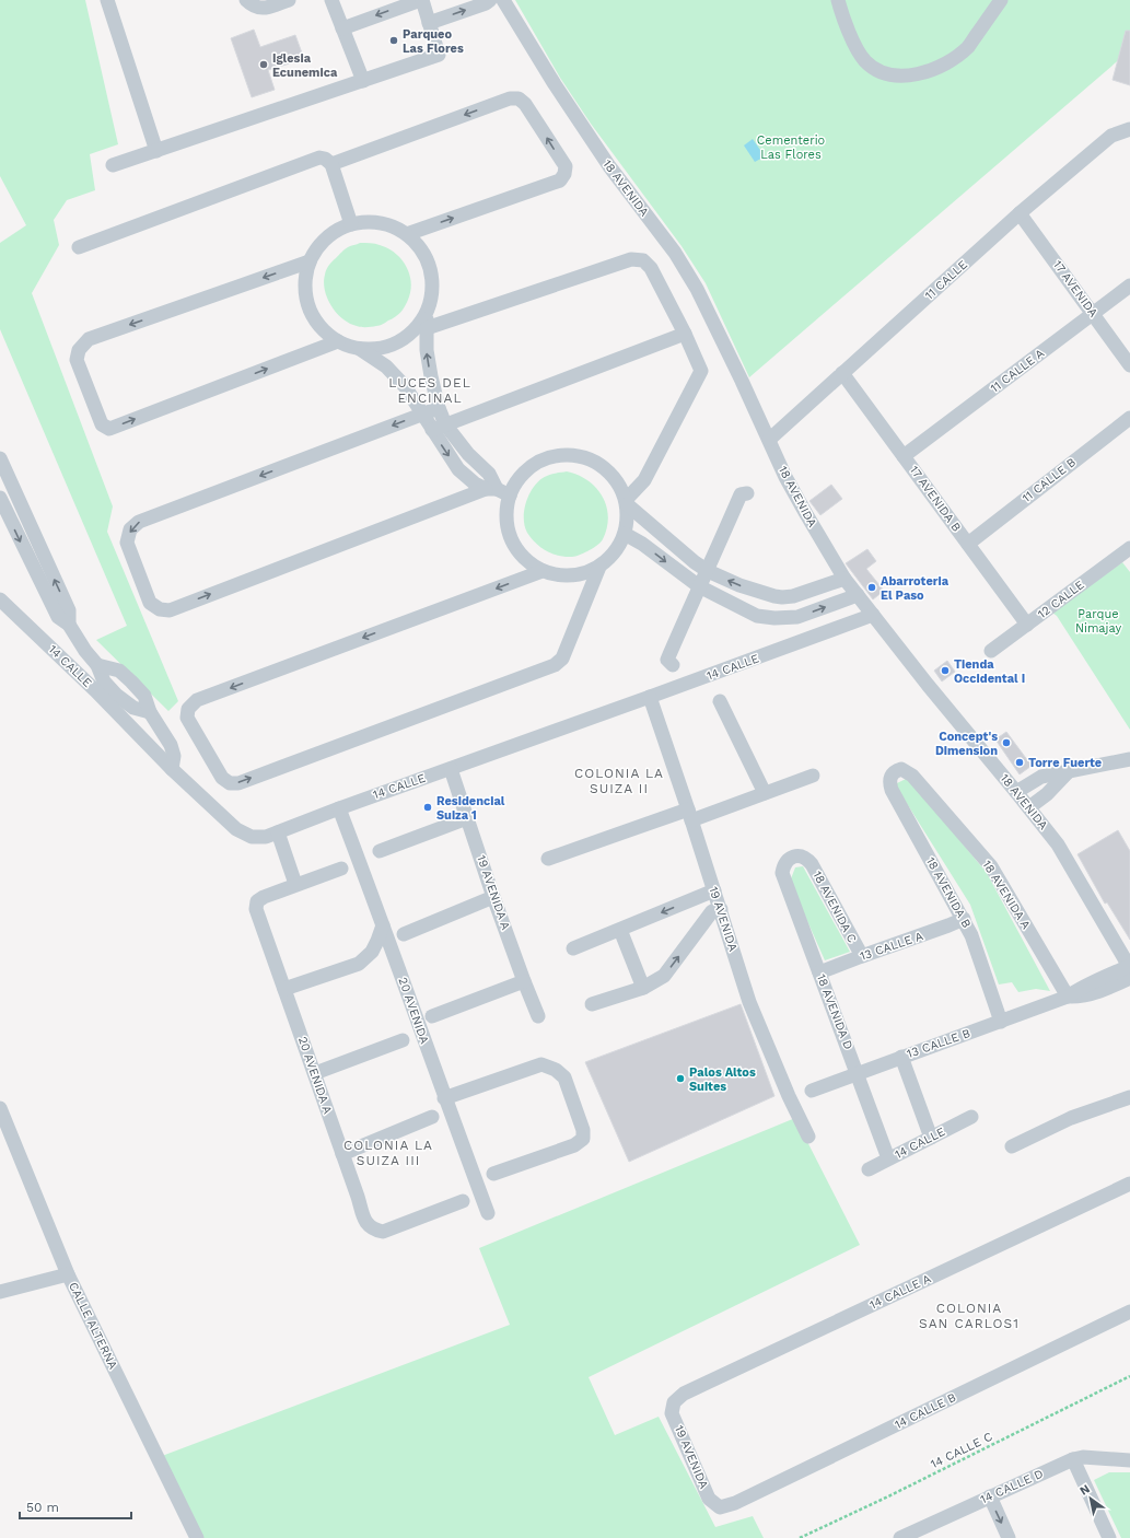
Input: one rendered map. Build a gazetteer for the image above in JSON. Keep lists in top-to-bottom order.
{
  "streets": {
    "street": [
      "18 AVENIDA",
      "11 CALLE",
      "17 AVENIDA",
      "11 CALLE A",
      "11 CALLE B",
      "17 AVENIDA B",
      "12 CALLE",
      "14 CALLE",
      "19 AVENIDA A",
      "18 AVENIDA B",
      "18 AVENIDA A",
      "18 AVENIDA C",
      "19 AVENIDA",
      "13 CALLE A",
      "20 AVENIDA",
      "18 AVENIDA D",
      "13 CALLE B",
      "20 AVENIDA A",
      "14 CALLE A",
      "CALLE ALTERNA",
      "14 CALLE B",
      "14 CALLE D"
    ],
    "path": ["14 CALLE C"]
  },
  "crossings": [
    ["18 AVENIDA", "11 CALLE"],
    ["18 AVENIDA", "14 CALLE"],
    ["18 AVENIDA", "13 CALLE B"],
    ["11 CALLE", "17 AVENIDA"],
    ["11 CALLE", "17 AVENIDA B"],
    ["17 AVENIDA", "11 CALLE A"],
    ["11 CALLE A", "17 AVENIDA B"],
    ["11 CALLE B", "17 AVENIDA B"],
    ["17 AVENIDA B", "12 CALLE"],
    ["14 CALLE", "19 AVENIDA A"],
    ["14 CALLE", "19 AVENIDA"],
    ["14 CALLE", "20 AVENIDA"],
    ["14 CALLE", "18 AVENIDA D"],
    ["18 AVENIDA B", "18 AVENIDA A"],
    ["18 AVENIDA B", "13 CALLE A"],
    ["18 AVENIDA B", "13 CALLE B"],
    ["18 AVENIDA A", "13 CALLE B"],
    ["18 AVENIDA C", "13 CALLE A"],
    ["18 AVENIDA C", "18 AVENIDA D"],
    ["19 AVENIDA", "14 CALLE A"],
    ["19 AVENIDA", "14 CALLE B"],
    ["13 CALLE A", "18 AVENIDA D"],
    ["18 AVENIDA D", "13 CALLE B"]
  ],
  "districts": [
    "LUCES DEL ENCINAL",
    "COLONIA LA SUIZA II",
    "COLONIA LA SUIZA III",
    "COLONIA SAN CARLOS1"
  ],
  "parks": ["Cementerio Las Flores", "Parque Nimajay"],
  "places": [
    "Parqueo Las Flores",
    "Iglesia Ecunemica",
    "Abarroteria El Paso",
    "Tienda Occidental I",
    "Concept's Dimension",
    "Torre Fuerte",
    "Residencial Suiza 1",
    "Palos Altos Suites"
  ],
  "scale_bar": "50 m",
  "north": "top left"
}
